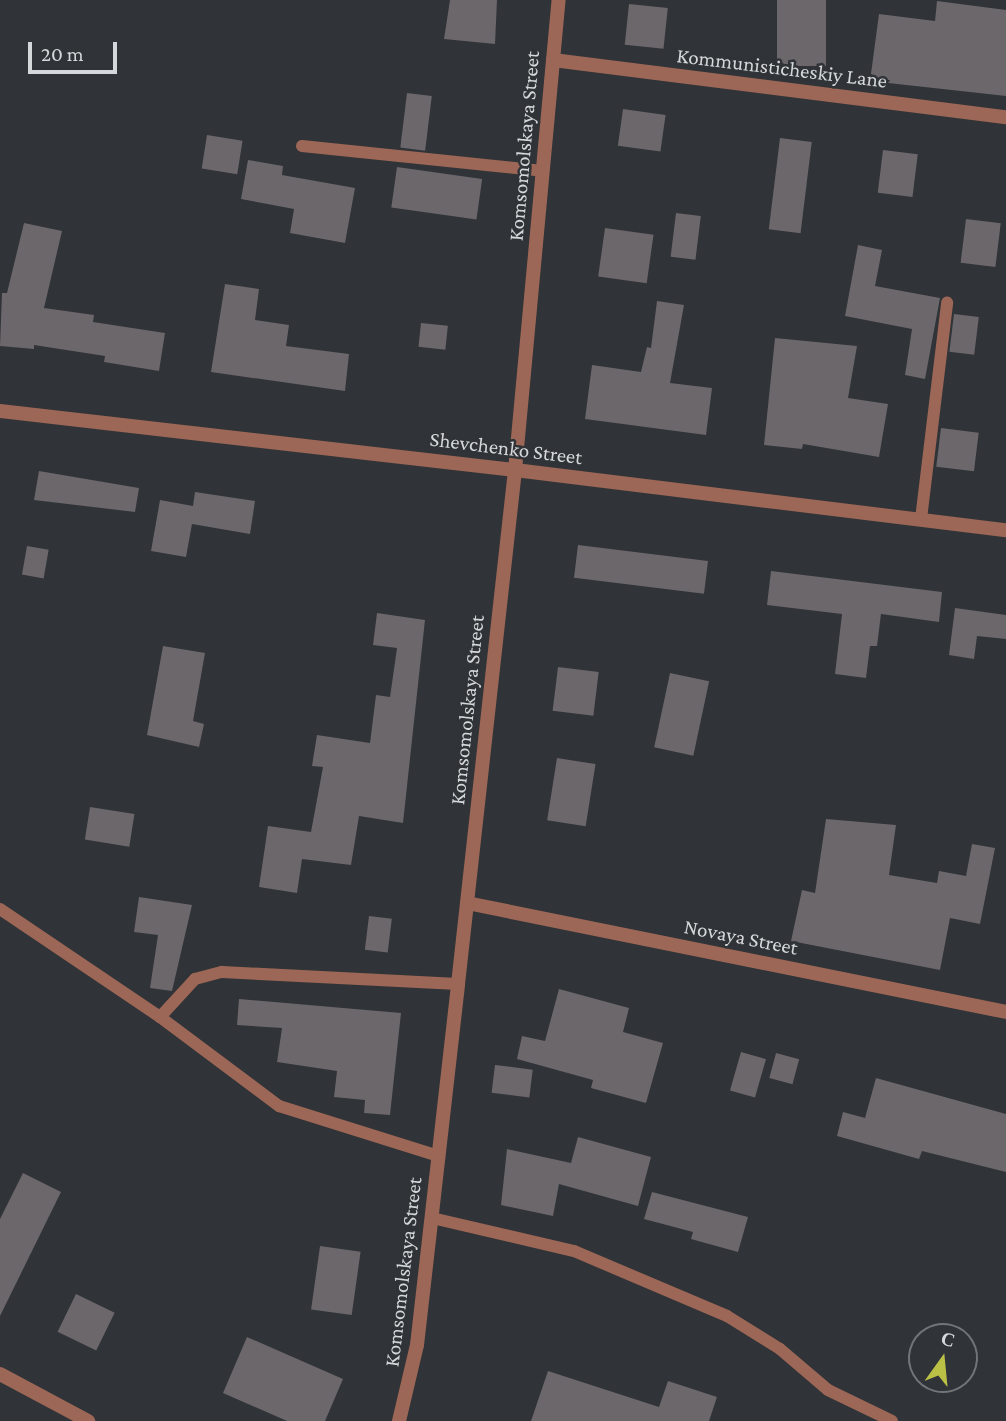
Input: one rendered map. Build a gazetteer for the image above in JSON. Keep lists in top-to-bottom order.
{
  "streets": {
    "street": [
      "Kommunisticheskiy Lane",
      "Komsomolskaya Street",
      "Shevchenko Street",
      "Novaya Street"
    ]
  },
  "crossings": [
    ["Kommunisticheskiy Lane", "Komsomolskaya Street"],
    ["Komsomolskaya Street", "Shevchenko Street"],
    ["Komsomolskaya Street", "Novaya Street"]
  ],
  "scale_bar": "20 m",
  "north": "top"
}
